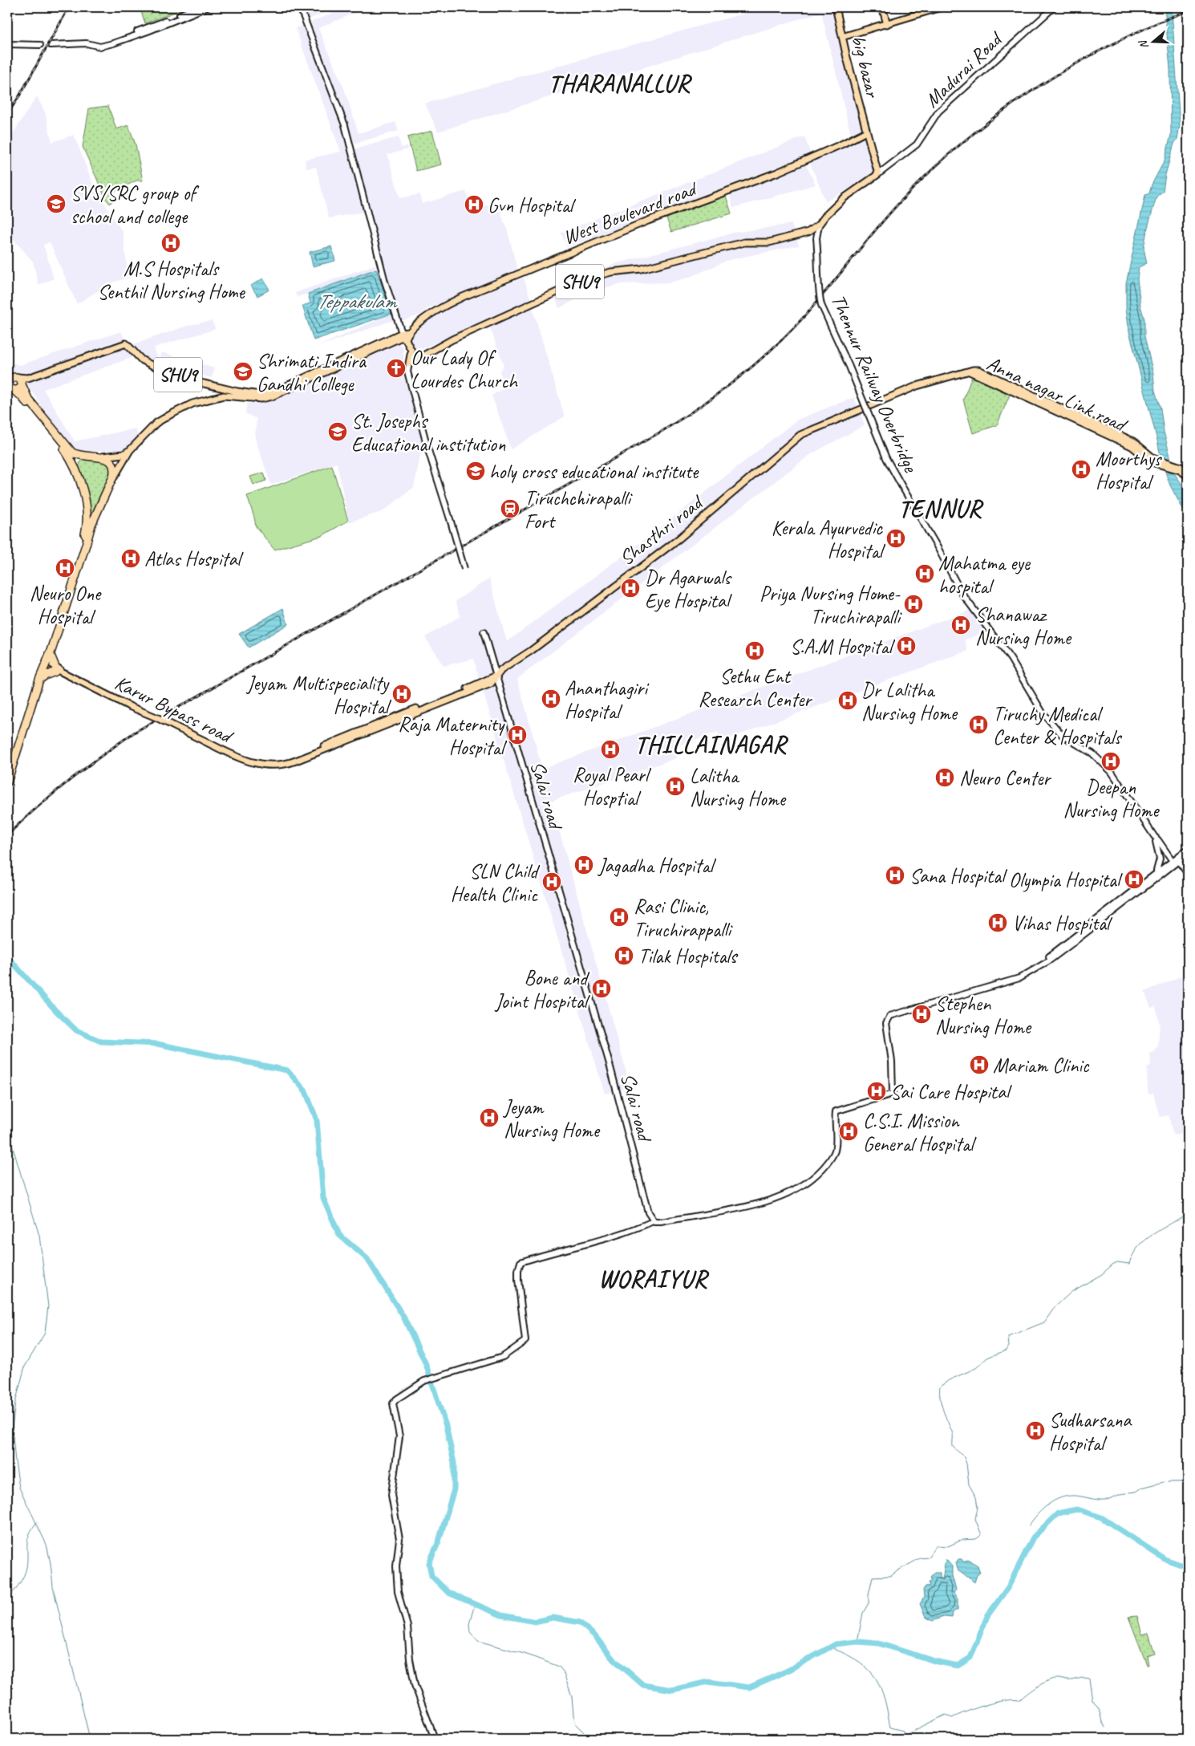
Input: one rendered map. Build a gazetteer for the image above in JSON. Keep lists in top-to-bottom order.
{
  "streets": {
    "highway": ["SHU9"],
    "main road": [
      "big bazar",
      "Madurai Road",
      "West Boulevard road",
      "Thennur Railway Overbridge",
      "Anna nagar Link road",
      "Shasthri road",
      "Karur Bypass road",
      "Salai road"
    ]
  },
  "crossings": [
    ["big bazar", "Madurai Road"],
    ["big bazar", "West Boulevard road"],
    ["big bazar", "SHU9"],
    ["Madurai Road", "SHU9"],
    ["West Boulevard road", "SHU9"],
    ["SHU9", "Thennur Railway Overbridge"],
    ["Anna nagar Link road", "Shasthri road"],
    ["Shasthri road", "Karur Bypass road"],
    ["Shasthri road", "Salai road"],
    ["Karur Bypass road", "Salai road"]
  ],
  "districts": [
    "THARANALLUR",
    "TENNUR",
    "THILLAINAGAR",
    "WORAIYUR"
  ],
  "water": ["Teppakulam"],
  "places": {
    "school or university": [
      "SVS/SRC group of school and college",
      "Shrimati Indira Gandhi College",
      "St. Josephs Educational institution",
      "holy cross educational institute"
    ],
    "hospital": [
      "Gvn Hospital",
      "M.S Hospitals Senthil Nursing Home",
      "Moorthys Hospital",
      "Kerala Ayurvedic Hospital",
      "Atlas Hospital",
      "Neuro One Hospital",
      "Mahatma eye hospital",
      "Dr Agarwals Eye Hospital",
      "Priya Nursing Home- Tiruchirapalli",
      "Shanawaz Nursing Home",
      "S.A.M Hospital",
      "Sethu Ent Research Center",
      "Jeyam Multispeciality Hospital",
      "Ananthagiri Hospital",
      "Dr Lalitha Nursing Home",
      "Tiruchy Medical Center & Hospitals",
      "Raja Maternity Hospital",
      "Royal Pearl Hosptial",
      "Deepan Nursing Home",
      "Neuro Center",
      "Lalitha Nursing Home",
      "Jagadha Hospital",
      "Sana Hospital",
      "Olympia Hospital",
      "SLN Child Health Clinic",
      "Rasi Clinic, Tiruchirappalli",
      "Vihas Hospital",
      "Tilak Hospitals",
      "Bone and Joint Hospital",
      "Stephen Nursing Home",
      "Mariam Clinic",
      "Sai Care Hospital",
      "Jeyam Nursing Home",
      "C.S.I. Mission General Hospital",
      "Sudharsana Hospital"
    ],
    "church": ["Our Lady Of Lourdes Church"],
    "station": ["Tiruchchirapalli Fort"]
  },
  "north": "left"
}
